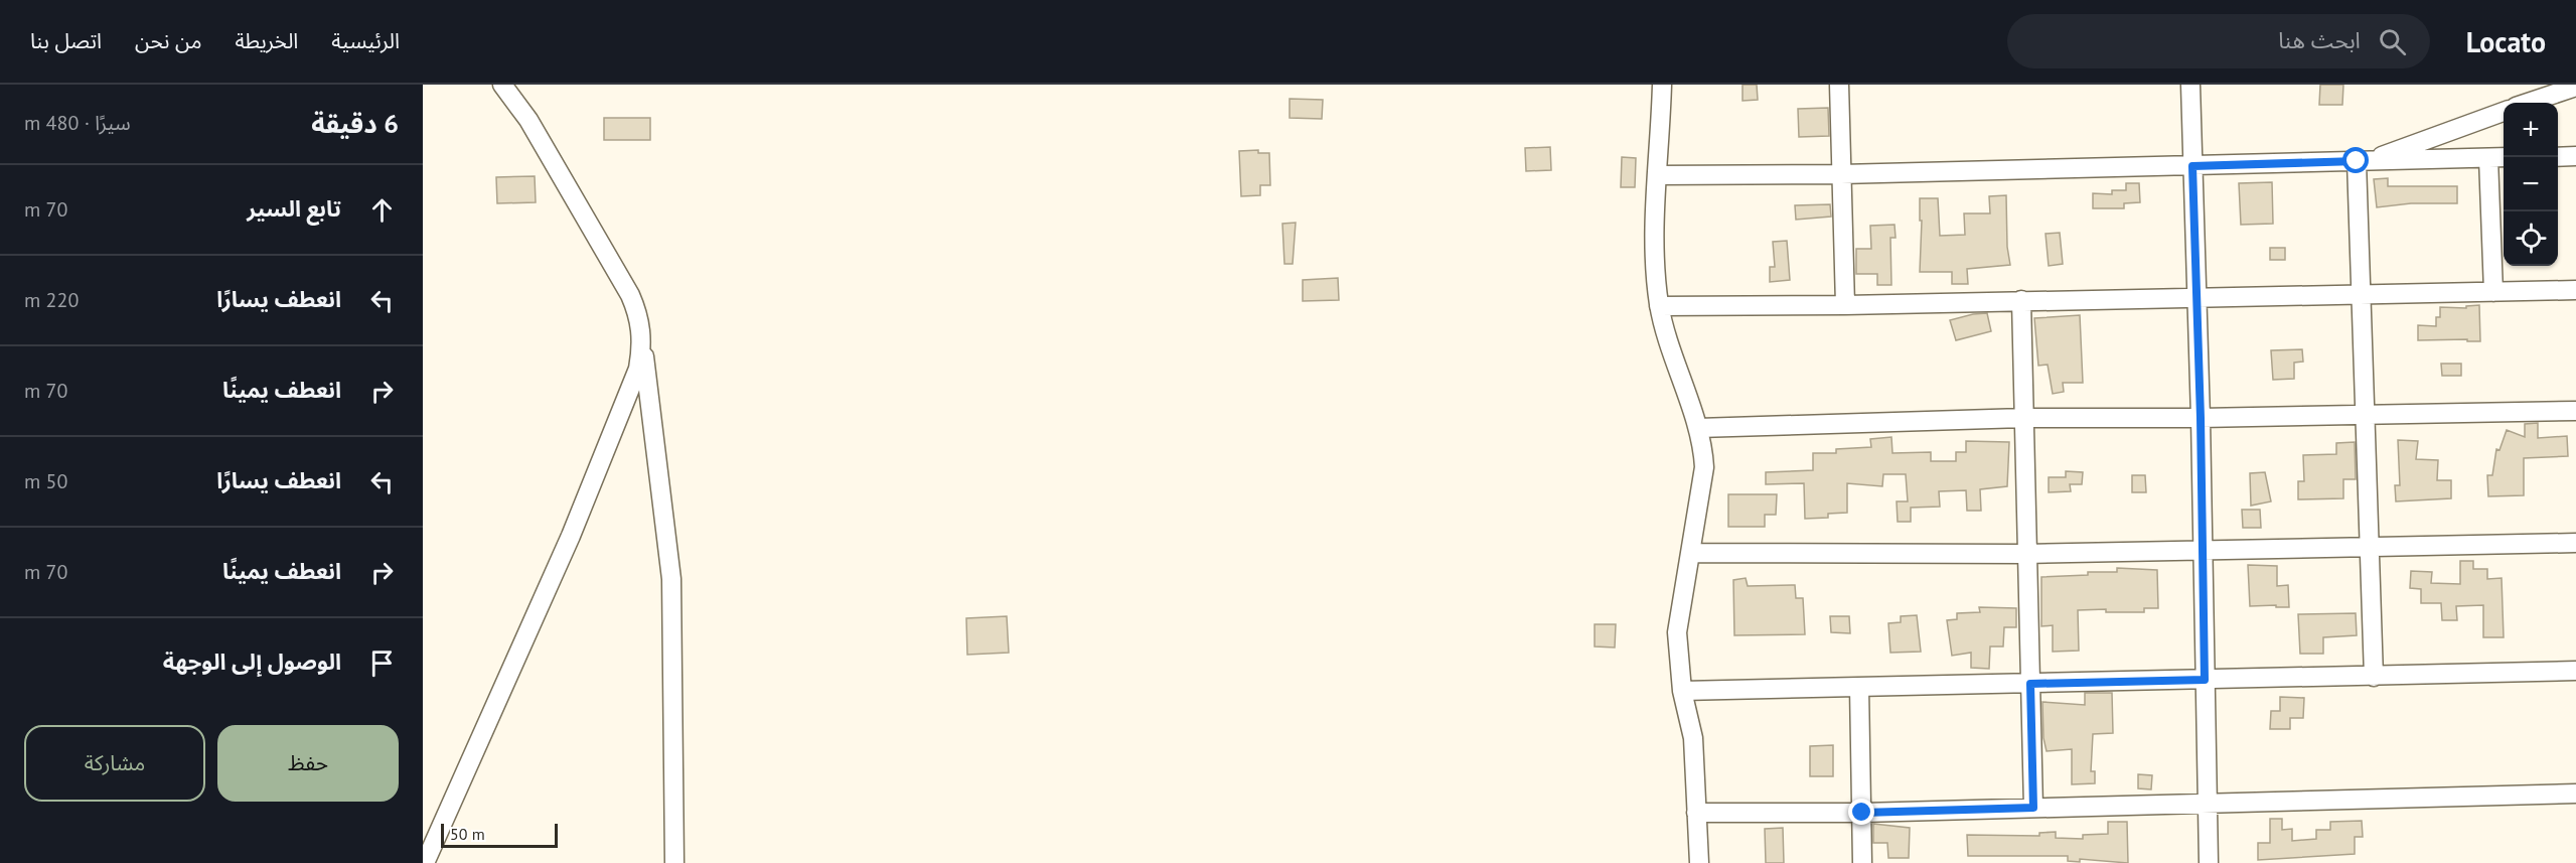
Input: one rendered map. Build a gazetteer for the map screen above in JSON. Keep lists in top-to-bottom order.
{
  "scale_bar": "50 m",
  "page": {
    "header": "Locato",
    "search": "ابحث هنا",
    "nav": [
      "الرئيسية",
      "الخريطة",
      "من نحن",
      "اتصل بنا"
    ],
    "heading": ["6 دقيقة", "سيرًا · 480 m"],
    "map_buttons": ["+", "−"],
    "list": [
      ["تابع السير", "70 m"],
      ["انعطف يسارًا", "220 m"],
      ["انعطف يمينًا", "70 m"],
      ["انعطف يسارًا", "50 m"],
      ["انعطف يمينًا", "70 m"],
      "الوصول إلى الوجهة"
    ],
    "buttons": ["حفظ", "مشاركة"],
    "scale": "50 m"
  }
}
